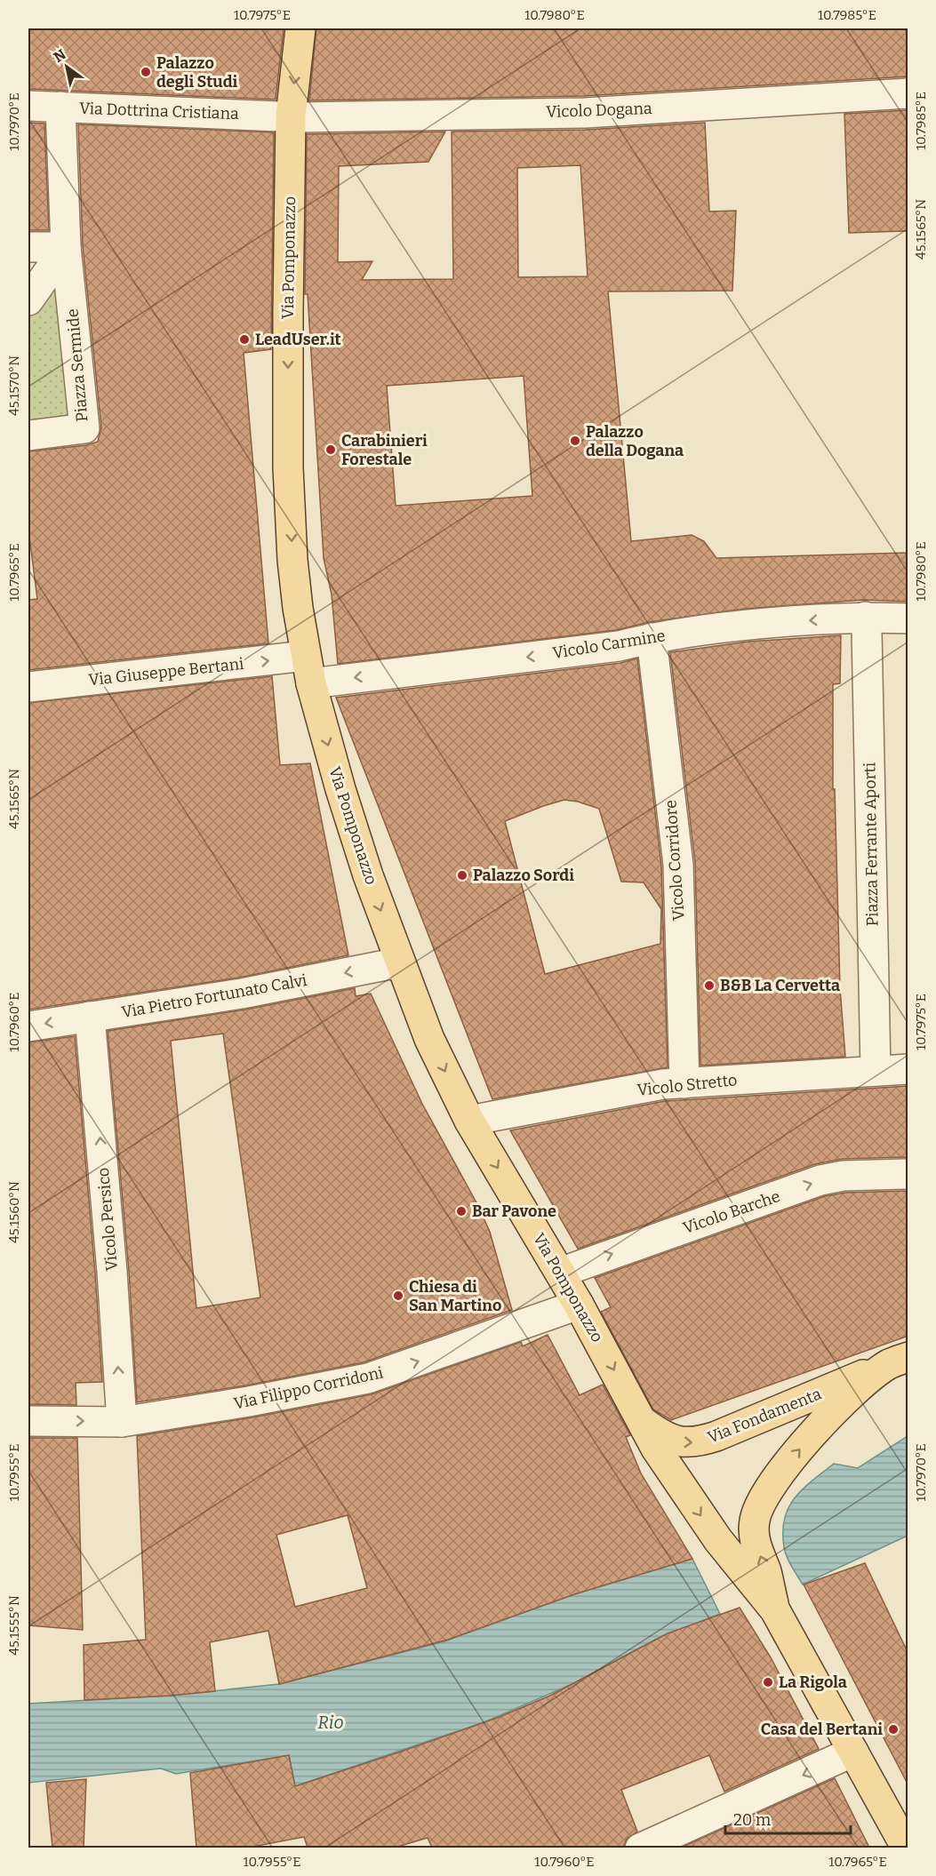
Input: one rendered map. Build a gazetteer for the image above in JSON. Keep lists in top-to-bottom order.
{
  "streets": {
    "main road": ["Via Pomponazzo", "Via Fondamenta"],
    "street": [
      "Vicolo Dogana",
      "Via Dottrina Cristiana",
      "Piazza Sermide",
      "Vicolo Carmine",
      "Via Giuseppe Bertani",
      "Piazza Ferrante Aporti",
      "Vicolo Corridore",
      "Via Pietro Fortunato Calvi",
      "Vicolo Stretto",
      "Vicolo Barche",
      "Vicolo Persico",
      "Via Filippo Corridoni"
    ]
  },
  "crossings": [
    ["Vicolo Dogana", "Via Dottrina Cristiana"],
    ["Vicolo Dogana", "Via Pomponazzo"],
    ["Via Dottrina Cristiana", "Via Pomponazzo"],
    ["Via Dottrina Cristiana", "Piazza Sermide"],
    ["Via Pomponazzo", "Vicolo Carmine"],
    ["Via Pomponazzo", "Via Giuseppe Bertani"],
    ["Via Pomponazzo", "Via Pietro Fortunato Calvi"],
    ["Via Pomponazzo", "Vicolo Stretto"],
    ["Via Pomponazzo", "Vicolo Barche"],
    ["Via Pomponazzo", "Via Filippo Corridoni"],
    ["Via Pomponazzo", "Via Fondamenta"],
    ["Vicolo Carmine", "Via Giuseppe Bertani"],
    ["Vicolo Carmine", "Piazza Ferrante Aporti"],
    ["Vicolo Carmine", "Vicolo Corridore"],
    ["Piazza Ferrante Aporti", "Vicolo Stretto"],
    ["Vicolo Corridore", "Vicolo Stretto"],
    ["Via Pietro Fortunato Calvi", "Vicolo Persico"],
    ["Vicolo Persico", "Via Filippo Corridoni"]
  ],
  "one_way": [
    "Via Pomponazzo",
    "Vicolo Carmine",
    "Via Giuseppe Bertani",
    "Via Pietro Fortunato Calvi",
    "Vicolo Barche",
    "Vicolo Persico",
    "Via Filippo Corridoni",
    "Via Fondamenta"
  ],
  "water": ["Rio"],
  "places": [
    "Palazzo degli Studi",
    "LeadUser.it",
    "Palazzo della Dogana",
    "Carabinieri Forestale",
    "Palazzo Sordi",
    "B&B La Cervetta",
    "Bar Pavone",
    "Chiesa di San Martino",
    "La Rigola",
    "Casa del Bertani"
  ],
  "scale_bar": "20 m",
  "north": "top left",
  "coordinates": [
    "10.7975°E",
    "10.7980°E",
    "10.7985°E",
    "10.7970°E",
    "45.1565°N",
    "45.1570°N",
    "10.7965°E",
    "10.7960°E",
    "45.1560°N",
    "10.7955°E",
    "45.1555°N"
  ]
}
